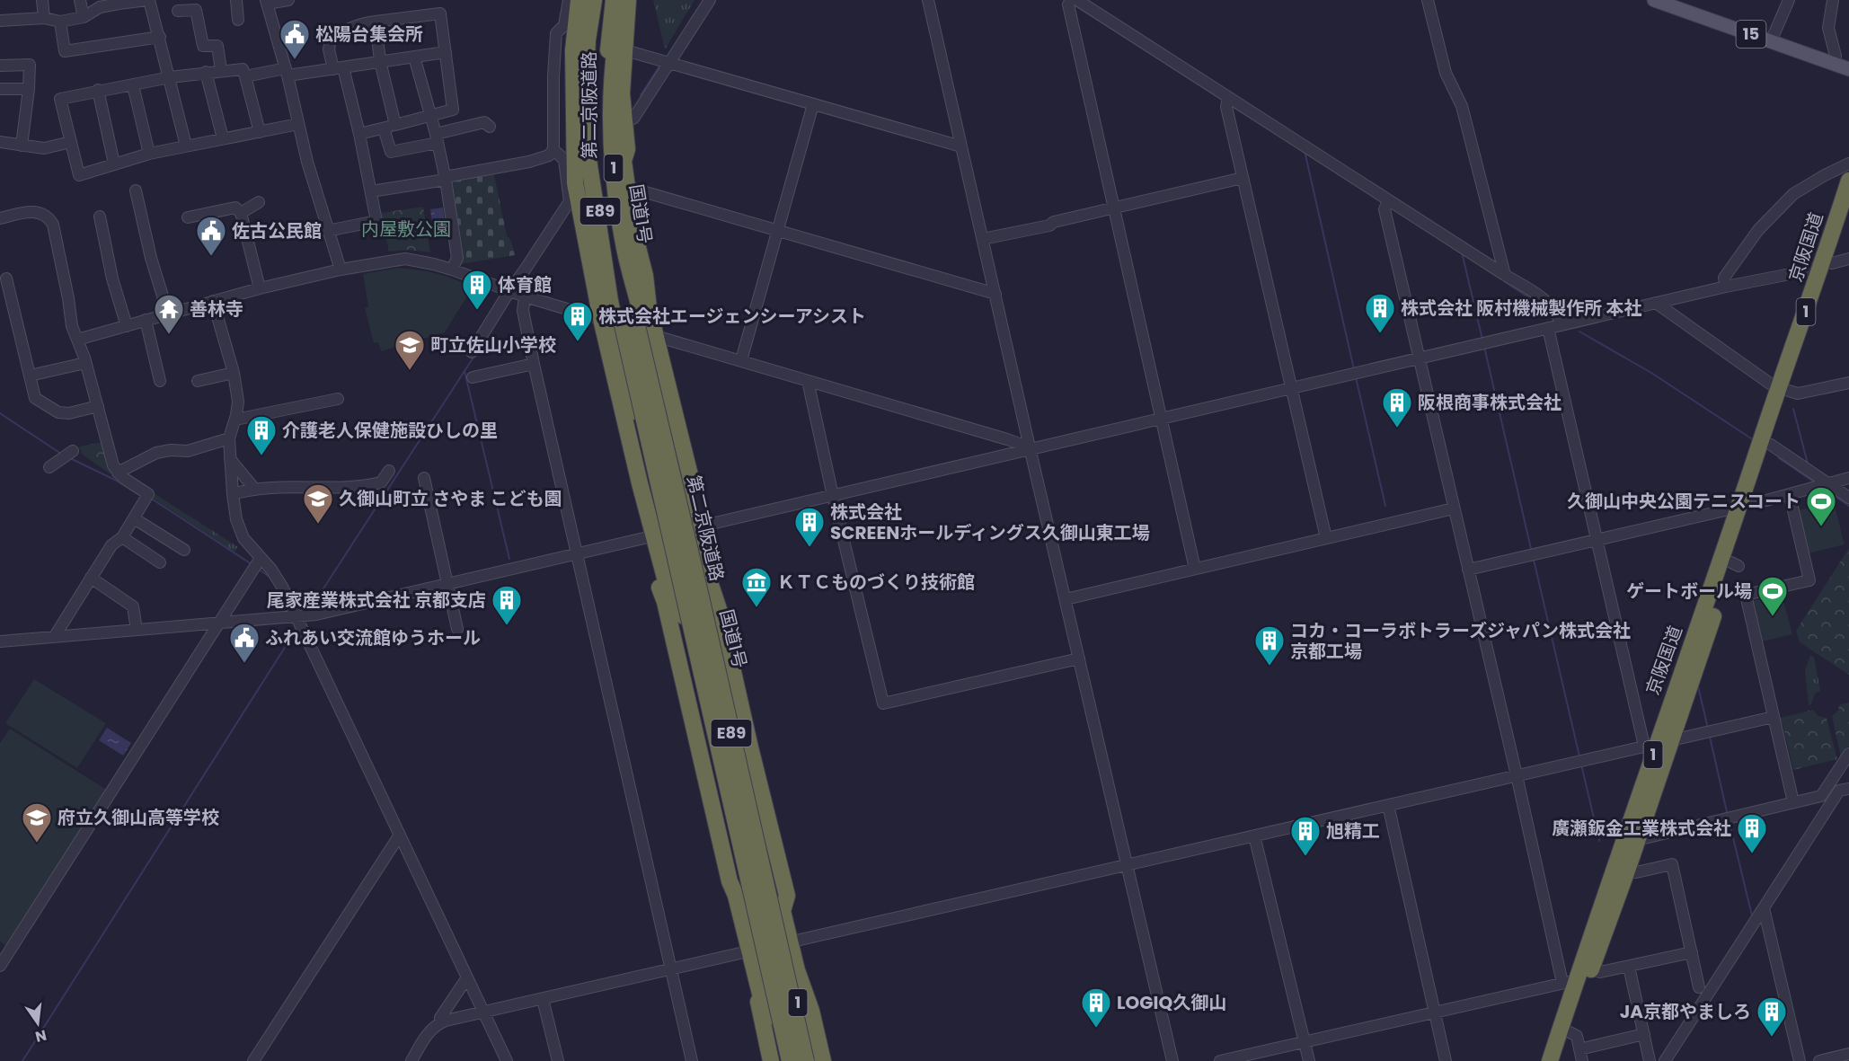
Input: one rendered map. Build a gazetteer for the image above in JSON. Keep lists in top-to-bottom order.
{
  "streets": {
    "highway": [
      "第二京阪道路",
      "1",
      "E89",
      "国道1号",
      "京阪国道"
    ],
    "main road": ["15"]
  },
  "crossings": [
    ["第二京阪道路", "1"]
  ],
  "parks": ["内屋敷公園"],
  "places": {
    "public building": ["松陽台集会所", "佐古公民館", "ふれあい交流館ゆうホール"],
    "building": [
      "体育館",
      "株式会社 阪村機械製作所 本社",
      "株式会社エージェンシーアシスト",
      "阪根商事株式会社",
      "介護老人保健施設ひしの里",
      "株式会社 SCREENホールディングス久御山東工場",
      "尾家産業株式会社 京都支店",
      "コカ・コーラボトラーズジャパン株式会社 京都工場",
      "廣瀬鈑金工業株式会社",
      "旭精工",
      "LOGIQ久御山",
      "JA京都やましろ"
    ],
    "temple": ["善林寺"],
    "school or university": ["町立佐山小学校", "久御山町立 さやま こども園", "府立久御山高等学校"],
    "sports": ["久御山中央公園テニスコート", "ゲートボール場"],
    "museum": ["ＫＴＣものづくり技術館"]
  },
  "north": "bottom"
}
